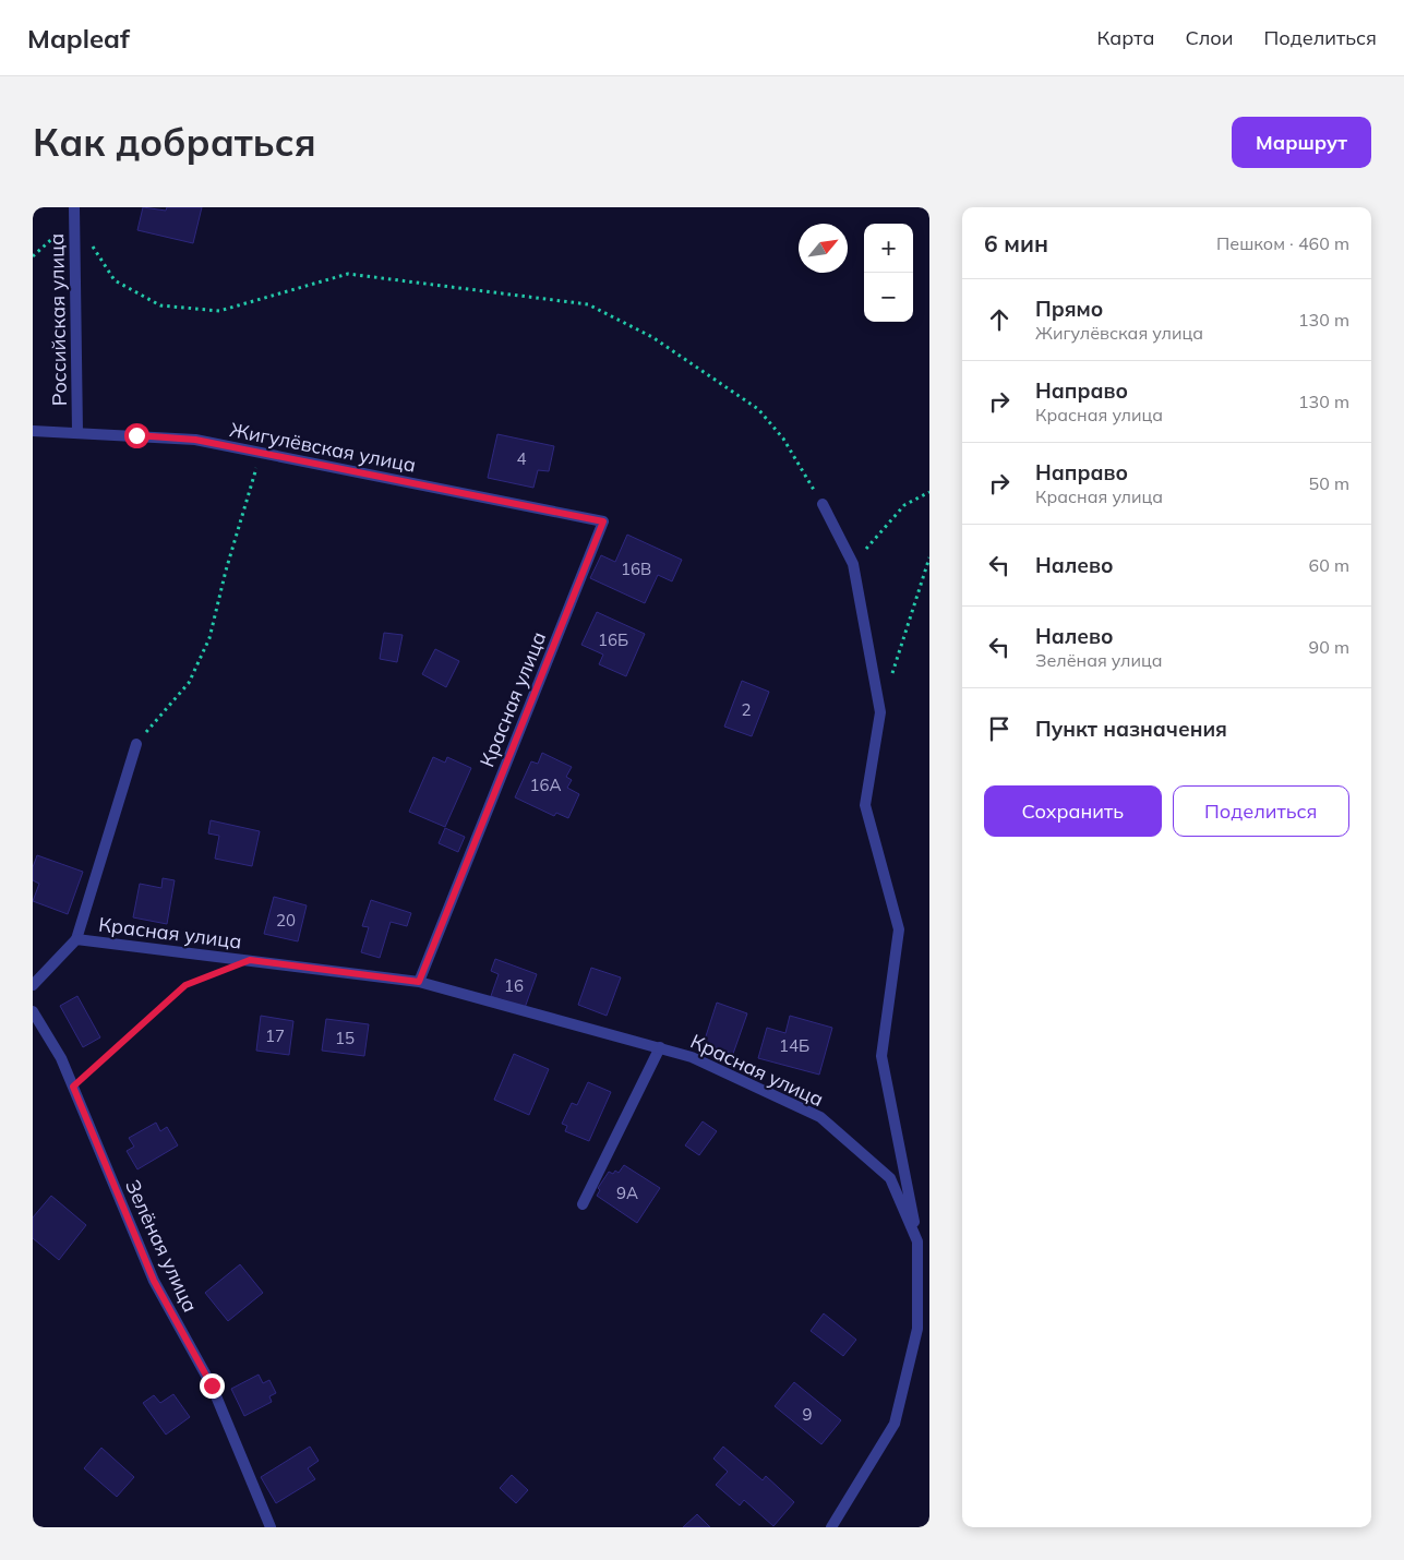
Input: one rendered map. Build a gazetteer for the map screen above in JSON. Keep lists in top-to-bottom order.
{
  "streets": {
    "street": [
      "Российская улица",
      "Жигулёвская улица",
      "Красная улица",
      "Зелёная улица"
    ]
  },
  "crossings": [
    ["Российская улица", "Жигулёвская улица"],
    ["Жигулёвская улица", "Красная улица"]
  ],
  "house_numbers": [
    "4",
    "16В",
    "16Б",
    "2",
    "16А",
    "20",
    "16",
    "17",
    "15",
    "14Б",
    "9А",
    "9"
  ],
  "north": "top right",
  "page": {
    "header": "Mapleaf",
    "nav": ["Карта", "Слои", "Поделиться"],
    "buttons": [
      "Маршрут",
      ["Сохранить", "Поделиться"]
    ],
    "title": "Как добраться",
    "heading": ["6 мин", "Пешком · 460 m"],
    "map_buttons": ["+", "−"],
    "list": [
      ["Прямо", "Жигулёвская улица", "130 m"],
      ["Направо", "Красная улица", "130 m"],
      ["Направо", "Красная улица", "50 m"],
      ["Налево", "60 m"],
      ["Налево", "Зелёная улица", "90 m"],
      "Пункт назначения"
    ]
  }
}
